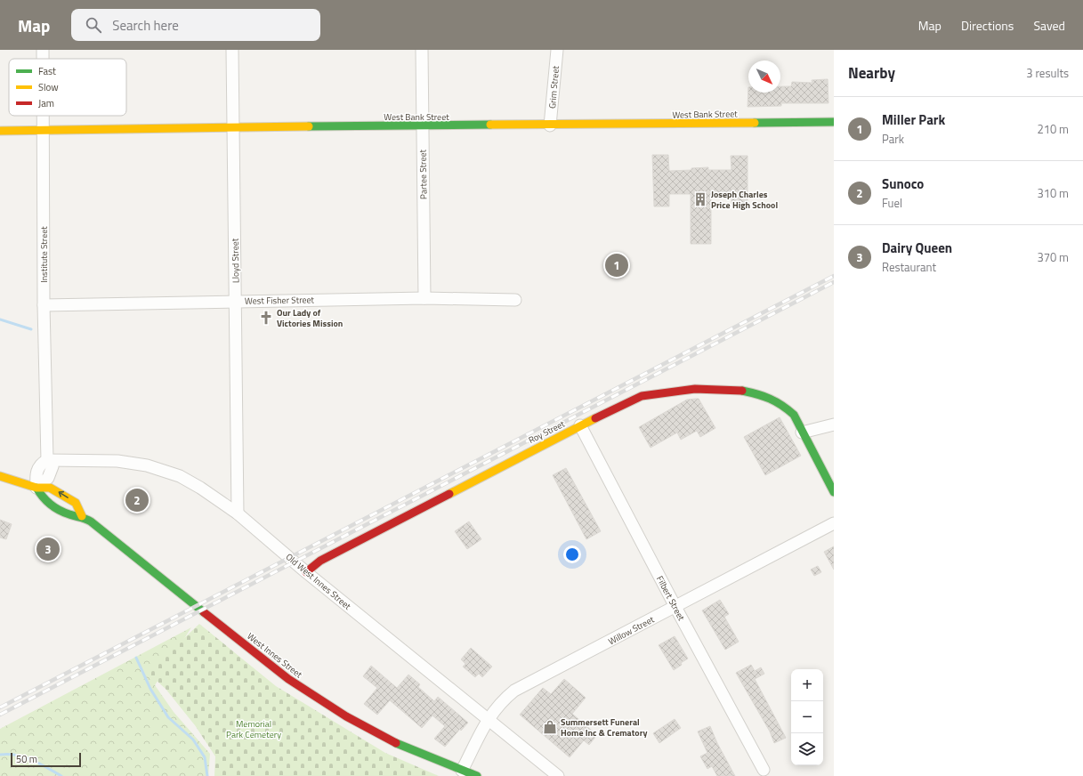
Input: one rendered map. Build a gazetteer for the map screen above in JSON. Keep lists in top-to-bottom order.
{
  "streets": {
    "street": [
      "Grim Street",
      "West Bank Street",
      "Partee Street",
      "Institute Street",
      "Lloyd Street",
      "West Fisher Street",
      "Roy Street",
      "Old West Innes Street",
      "Filbert Street",
      "Willow Street",
      "West Innes Street"
    ]
  },
  "crossings": [
    ["Grim Street", "West Bank Street"],
    ["West Bank Street", "Partee Street"],
    ["West Bank Street", "Institute Street"],
    ["West Bank Street", "Lloyd Street"],
    ["Partee Street", "West Fisher Street"],
    ["Institute Street", "West Fisher Street"],
    ["Institute Street", "Old West Innes Street"],
    ["Institute Street", "West Innes Street"],
    ["Lloyd Street", "West Fisher Street"],
    ["Lloyd Street", "Old West Innes Street"],
    ["Roy Street", "Old West Innes Street"],
    ["Roy Street", "Filbert Street"],
    ["Old West Innes Street", "Willow Street"],
    ["Filbert Street", "Willow Street"],
    ["Willow Street", "West Innes Street"]
  ],
  "parks": ["Memorial Park Cemetery"],
  "places": {
    "building": ["Joseph Charles Price High School"],
    "church": ["Our Lady of Victories Mission"],
    "shop": ["Summersett Funeral Home Inc & Crematory"]
  },
  "legend": ["Fast", "Slow", "Jam"],
  "scale_bar": "50 m",
  "north": "bottom right",
  "page": {
    "header": "Map",
    "search": "Search here",
    "nav": ["Map", "Directions", "Saved"],
    "heading": ["Nearby", "3 results"],
    "list": [
      {
        "mark": "1",
        "name": "Miller Park",
        "note": "Park",
        "value": "210 m"
      },
      {
        "mark": "2",
        "name": "Sunoco",
        "note": "Fuel",
        "value": "310 m"
      },
      {
        "mark": "3",
        "name": "Dairy Queen",
        "note": "Restaurant",
        "value": "370 m"
      }
    ],
    "pins": ["1", "2", "3"],
    "map_buttons": ["+", "−"],
    "scale": "50 m"
  }
}
